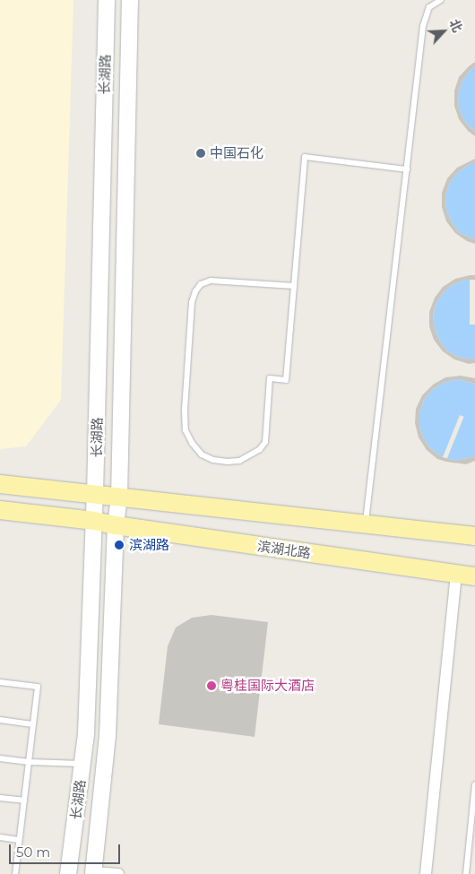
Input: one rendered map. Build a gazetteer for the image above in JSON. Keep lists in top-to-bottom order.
{
  "streets": {
    "main road": ["长湖路", "滨湖北路"]
  },
  "crossings": [
    ["长湖路", "滨湖北路"]
  ],
  "places": ["中国石化", "滨湖路", "粤桂国际大酒店"],
  "scale_bar": "50 m",
  "north": "top right"
}
